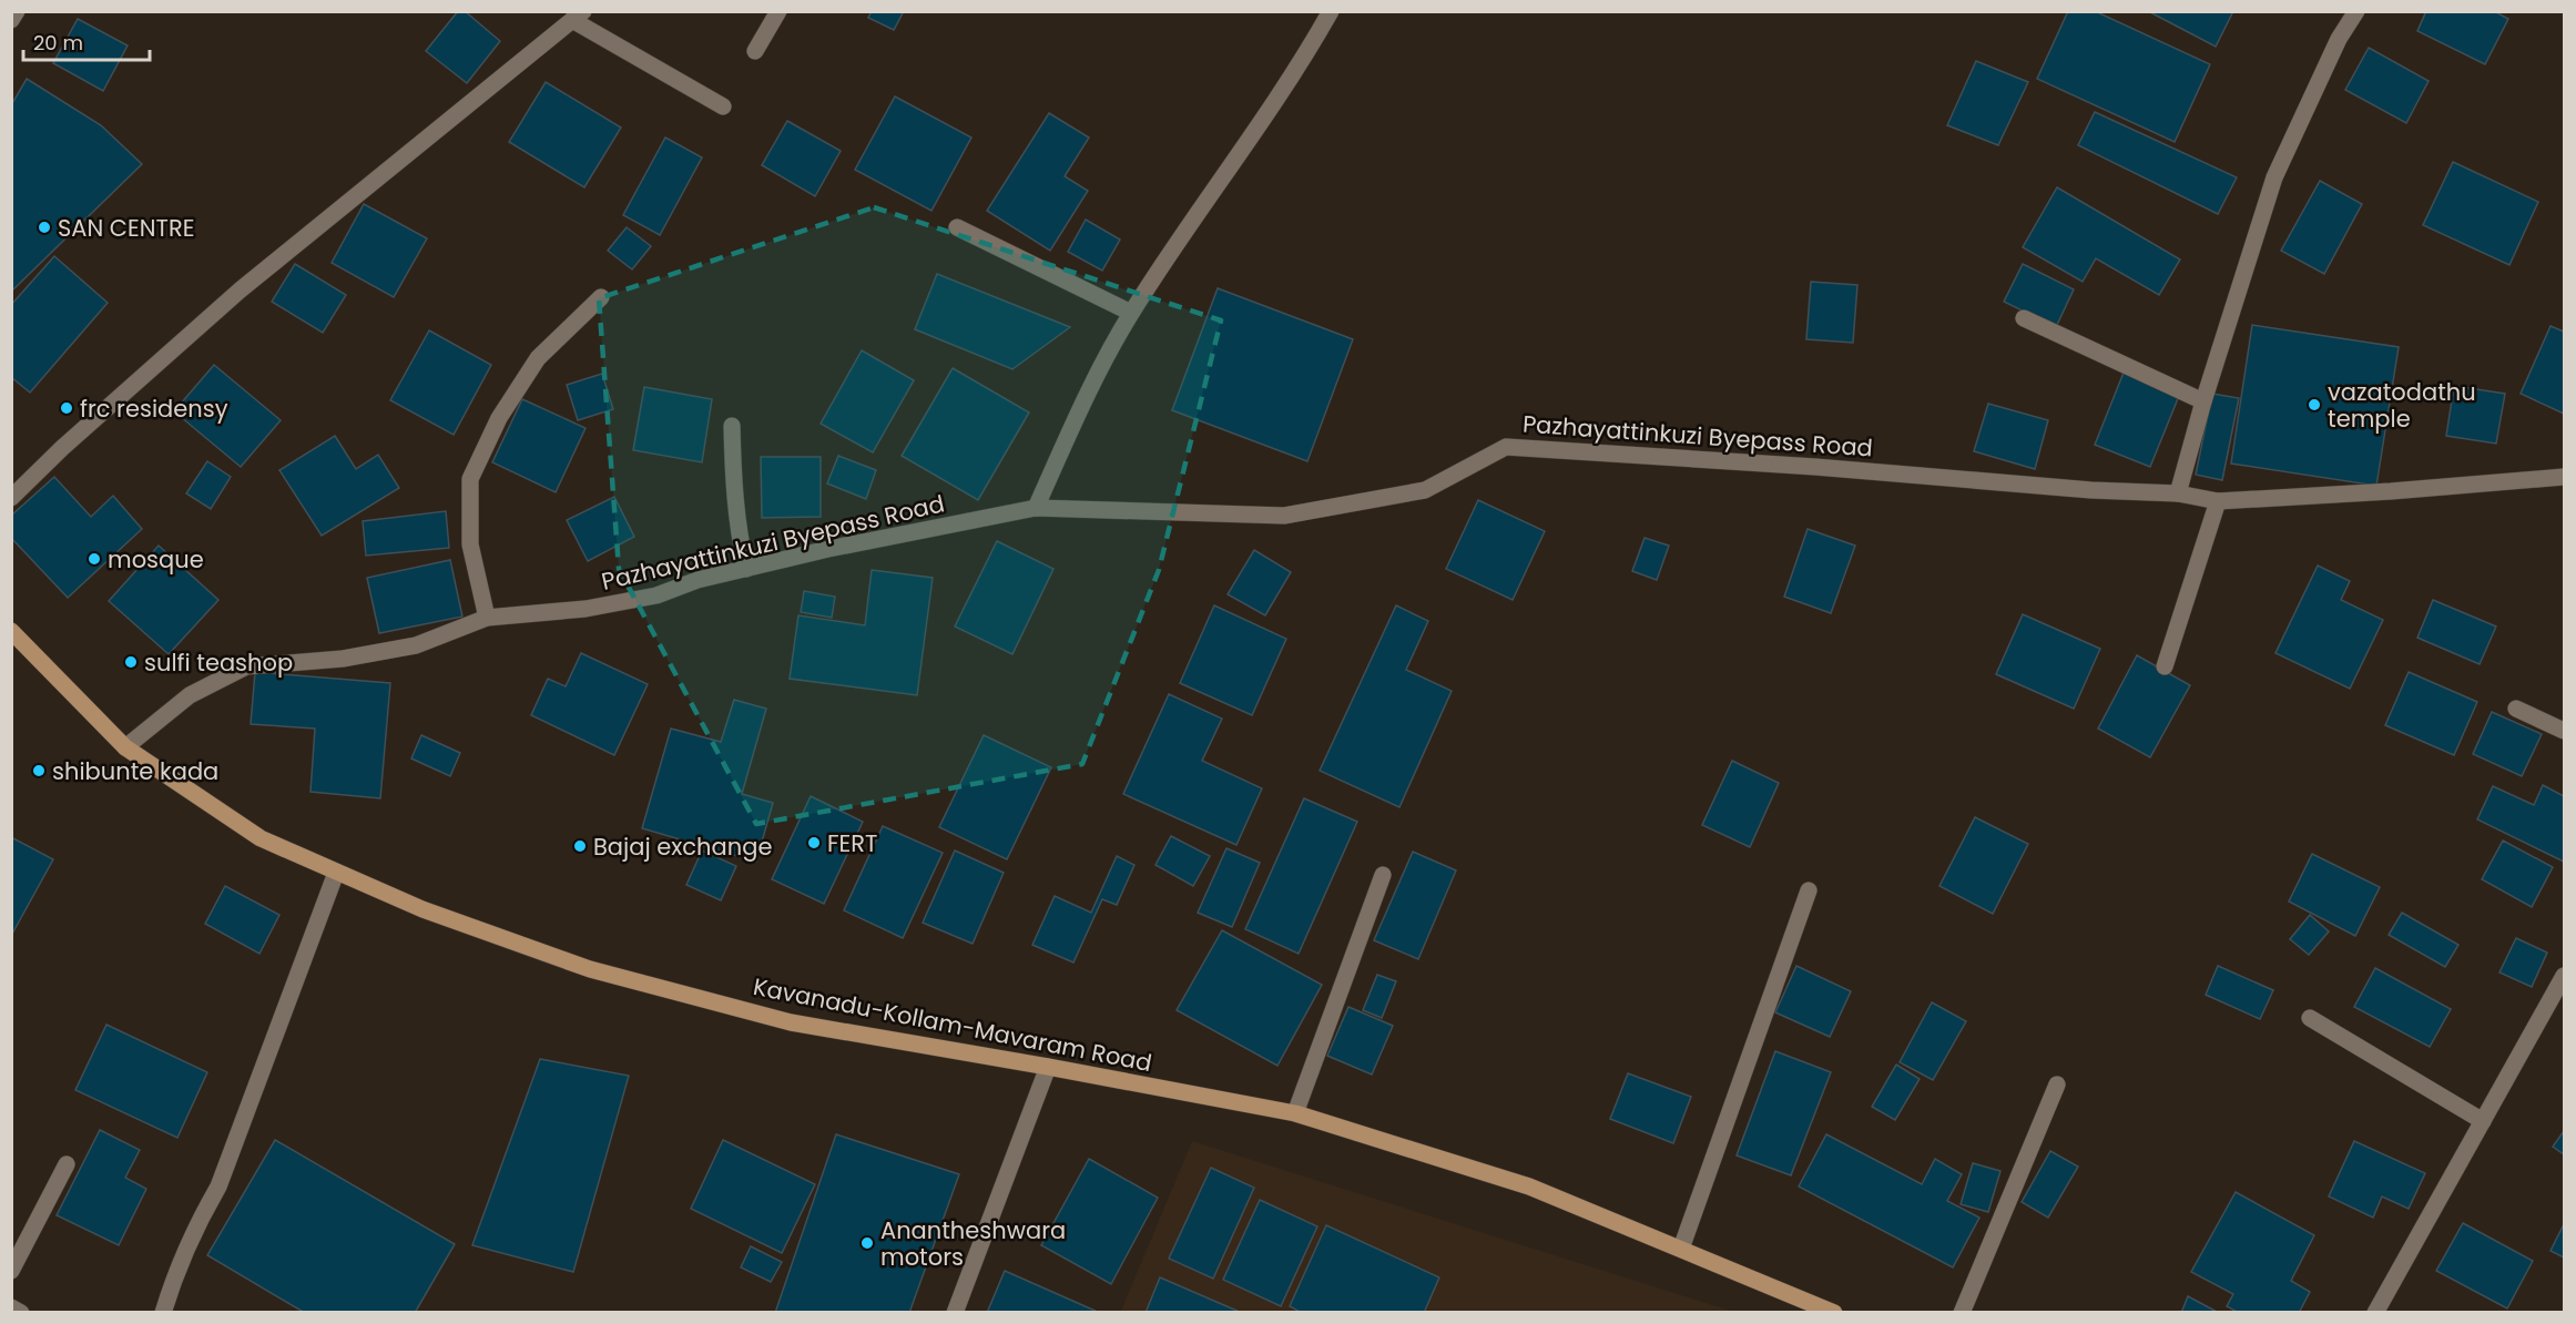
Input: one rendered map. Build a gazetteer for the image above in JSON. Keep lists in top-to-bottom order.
{
  "streets": {
    "main road": ["Kavanadu-Kollam-Mavaram Road"],
    "street": ["Pazhayattinkuzi Byepass Road"]
  },
  "crossings": [
    ["Pazhayattinkuzi Byepass Road", "Kavanadu-Kollam-Mavaram Road"]
  ],
  "places": [
    "SAN CENTRE",
    "vazatodathu temple",
    "frc residensy",
    "mosque",
    "sulfi teashop",
    "shibunte kada",
    "FERT",
    "Bajaj exchange",
    "Anantheshwara motors"
  ],
  "scale_bar": "20 m"
}
